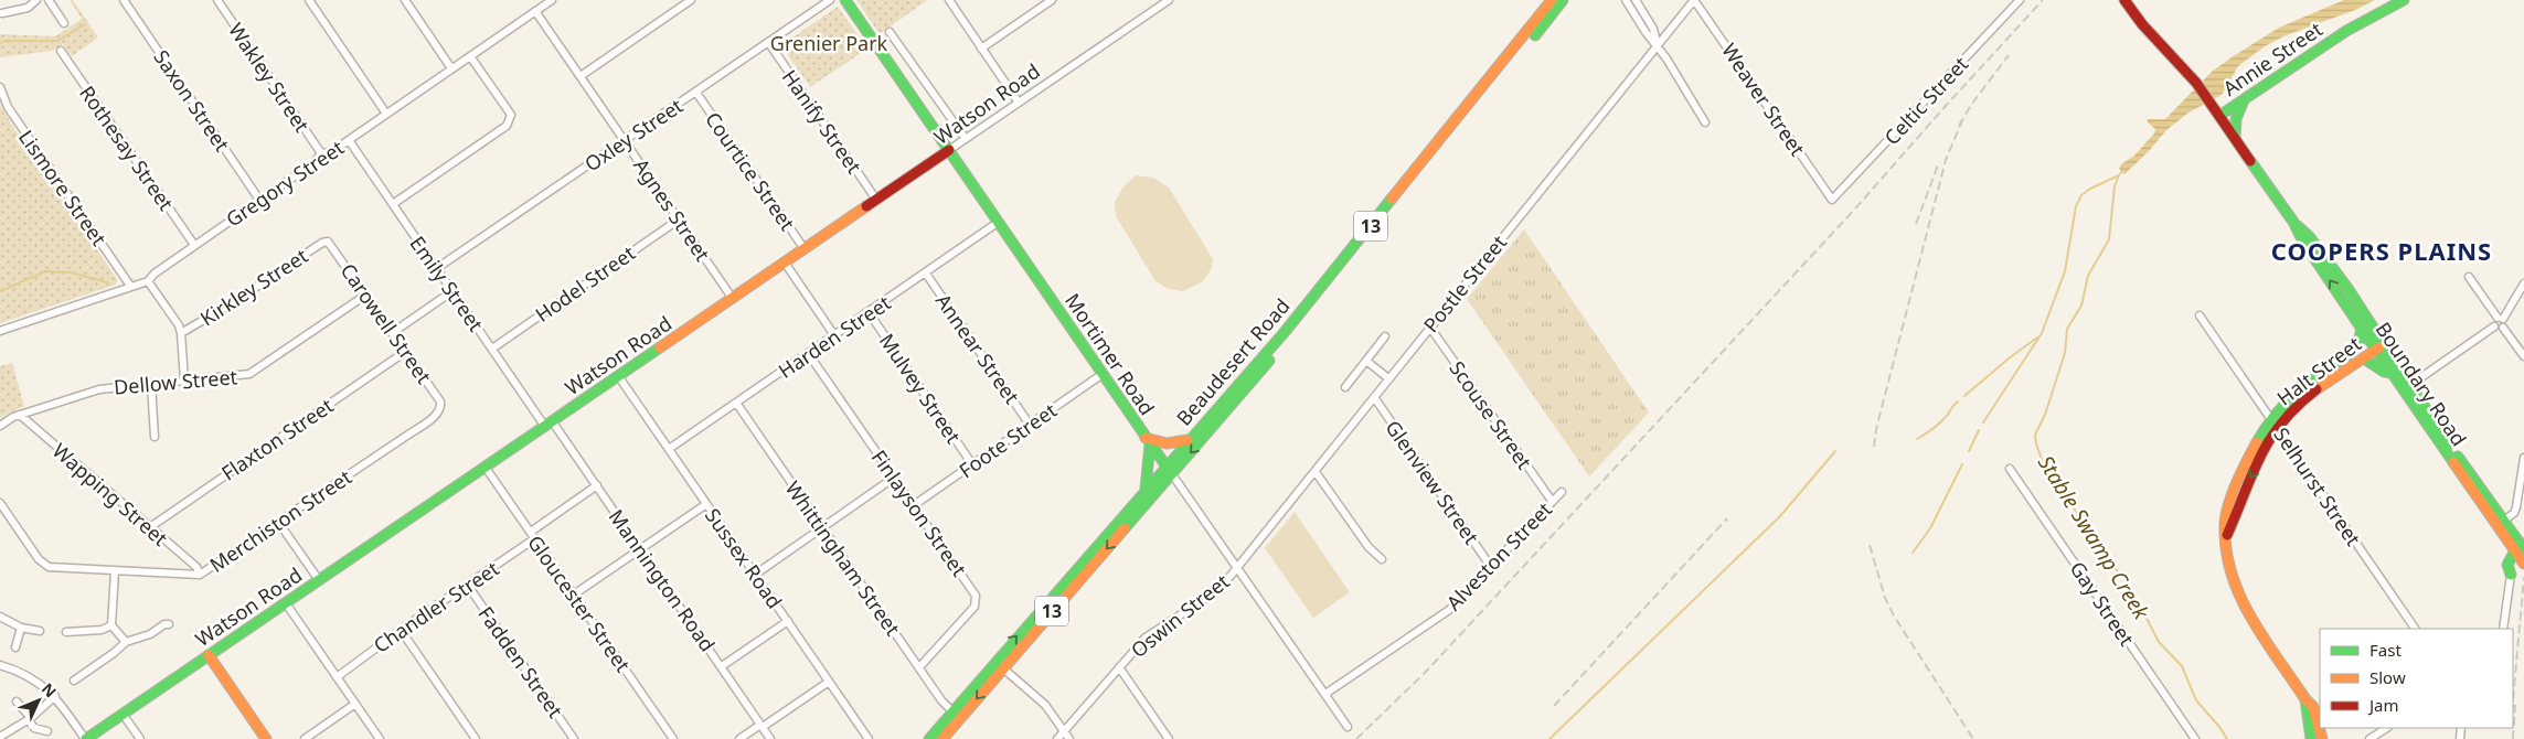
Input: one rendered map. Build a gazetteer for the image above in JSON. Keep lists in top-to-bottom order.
{
  "streets": {
    "main road": [
      "Annie Street",
      "Watson Road",
      "13",
      "Mortimer Road",
      "Beaudesert Road",
      "Halt Street",
      "Boundary Road"
    ],
    "street": [
      "Wakley Street",
      "Weaver Street",
      "Saxon Street",
      "Celtic Street",
      "Hanify Street",
      "Oxley Street",
      "Rothesay Street",
      "Courtice Street",
      "Gregory Street",
      "Lismore Street",
      "Agnes Street",
      "Emily Street",
      "Hodel Street",
      "Postle Street",
      "Kirkley Street",
      "Carowell Street",
      "Harden Street",
      "Annear Street",
      "Dellow Street",
      "Mulvey Street",
      "Scouse Street",
      "Flaxton Street",
      "Foote Street",
      "Glenview Street",
      "Selhurst Street",
      "Wapping Street",
      "Finlayson Street",
      "Merchiston Street",
      "Alveston Street",
      "Sussex Road",
      "Whittingham Street",
      "Mannington Road",
      "Gloucester Street",
      "Gay Street",
      "Chandler Street",
      "Oswin Street",
      "Fadden Street"
    ]
  },
  "crossings": [
    ["Annie Street", "Boundary Road"],
    ["Wakley Street", "Gregory Street"],
    ["Weaver Street", "Celtic Street"],
    ["Weaver Street", "Postle Street"],
    ["Saxon Street", "Gregory Street"],
    ["Watson Road", "Hanify Street"],
    ["Watson Road", "Courtice Street"],
    ["Watson Road", "Agnes Street"],
    ["Watson Road", "Emily Street"],
    ["Watson Road", "Mortimer Road"],
    ["Watson Road", "Sussex Road"],
    ["Watson Road", "Mannington Road"],
    ["Watson Road", "Gloucester Street"],
    ["Hanify Street", "Oxley Street"],
    ["Oxley Street", "Courtice Street"],
    ["Oxley Street", "Agnes Street"],
    ["Oxley Street", "Emily Street"],
    ["Rothesay Street", "Gregory Street"],
    ["Gregory Street", "Lismore Street"],
    ["Gregory Street", "Agnes Street"],
    ["Gregory Street", "Emily Street"],
    ["Agnes Street", "Hodel Street"],
    ["Emily Street", "Hodel Street"],
    ["Emily Street", "Mannington Road"],
    ["Postle Street", "Mortimer Road"],
    ["Postle Street", "Scouse Street"],
    ["Postle Street", "Glenview Street"],
    ["Postle Street", "Oswin Street"],
    ["Kirkley Street", "Carowell Street"],
    ["Carowell Street", "Dellow Street"],
    ["Carowell Street", "Flaxton Street"],
    ["Carowell Street", "Merchiston Street"],
    ["Harden Street", "Annear Street"],
    ["Harden Street", "Mortimer Road"],
    ["Harden Street", "Mulvey Street"],
    ["Harden Street", "Finlayson Street"],
    ["Harden Street", "Sussex Road"],
    ["Harden Street", "Whittingham Street"],
    ["Annear Street", "Foote Street"],
    ["Mortimer Road", "Beaudesert Road"],
    ["Mortimer Road", "Foote Street"],
    ["Mortimer Road", "Alveston Street"],
    ["Mortimer Road", "Oswin Street"],
    ["Beaudesert Road", "Whittingham Street"],
    ["Halt Street", "Boundary Road"],
    ["Halt Street", "Selhurst Street"],
    ["Dellow Street", "Wapping Street"],
    ["Mulvey Street", "Foote Street"],
    ["Scouse Street", "Alveston Street"],
    ["Flaxton Street", "Wapping Street"],
    ["Foote Street", "Finlayson Street"],
    ["Glenview Street", "Alveston Street"],
    ["Wapping Street", "Merchiston Street"],
    ["Finlayson Street", "Whittingham Street"],
    ["Gloucester Street", "Chandler Street"],
    ["Chandler Street", "Fadden Street"]
  ],
  "districts": ["COOPERS PLAINS"],
  "water": ["Stable Swamp Creek"],
  "parks": ["Grenier Park"],
  "legend": ["Fast", "Slow", "Jam"],
  "north": "top right"
}
